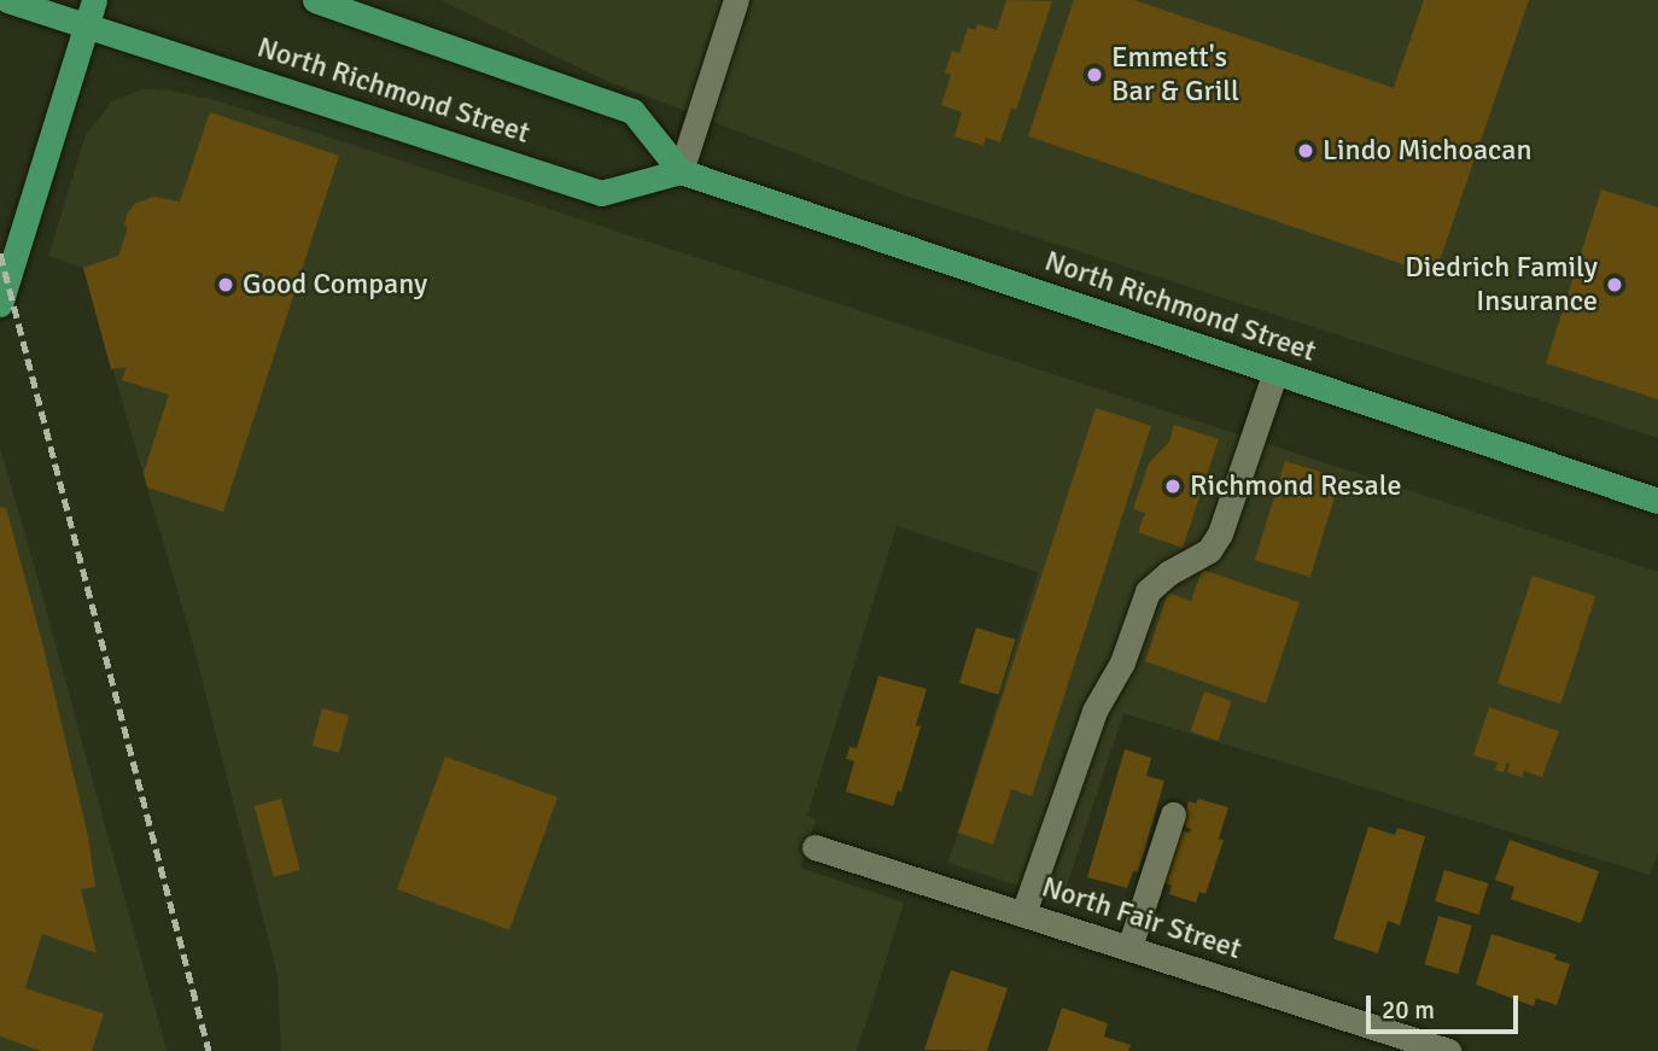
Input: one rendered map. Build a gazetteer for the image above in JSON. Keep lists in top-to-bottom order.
{
  "streets": {
    "main road": ["North Richmond Street"],
    "street": ["North Fair Street"]
  },
  "places": [
    "Emmett's Bar & Grill",
    "Lindo Michoacan",
    "Good Company",
    "Diedrich Family Insurance",
    "Richmond Resale"
  ],
  "scale_bar": "20 m"
}
